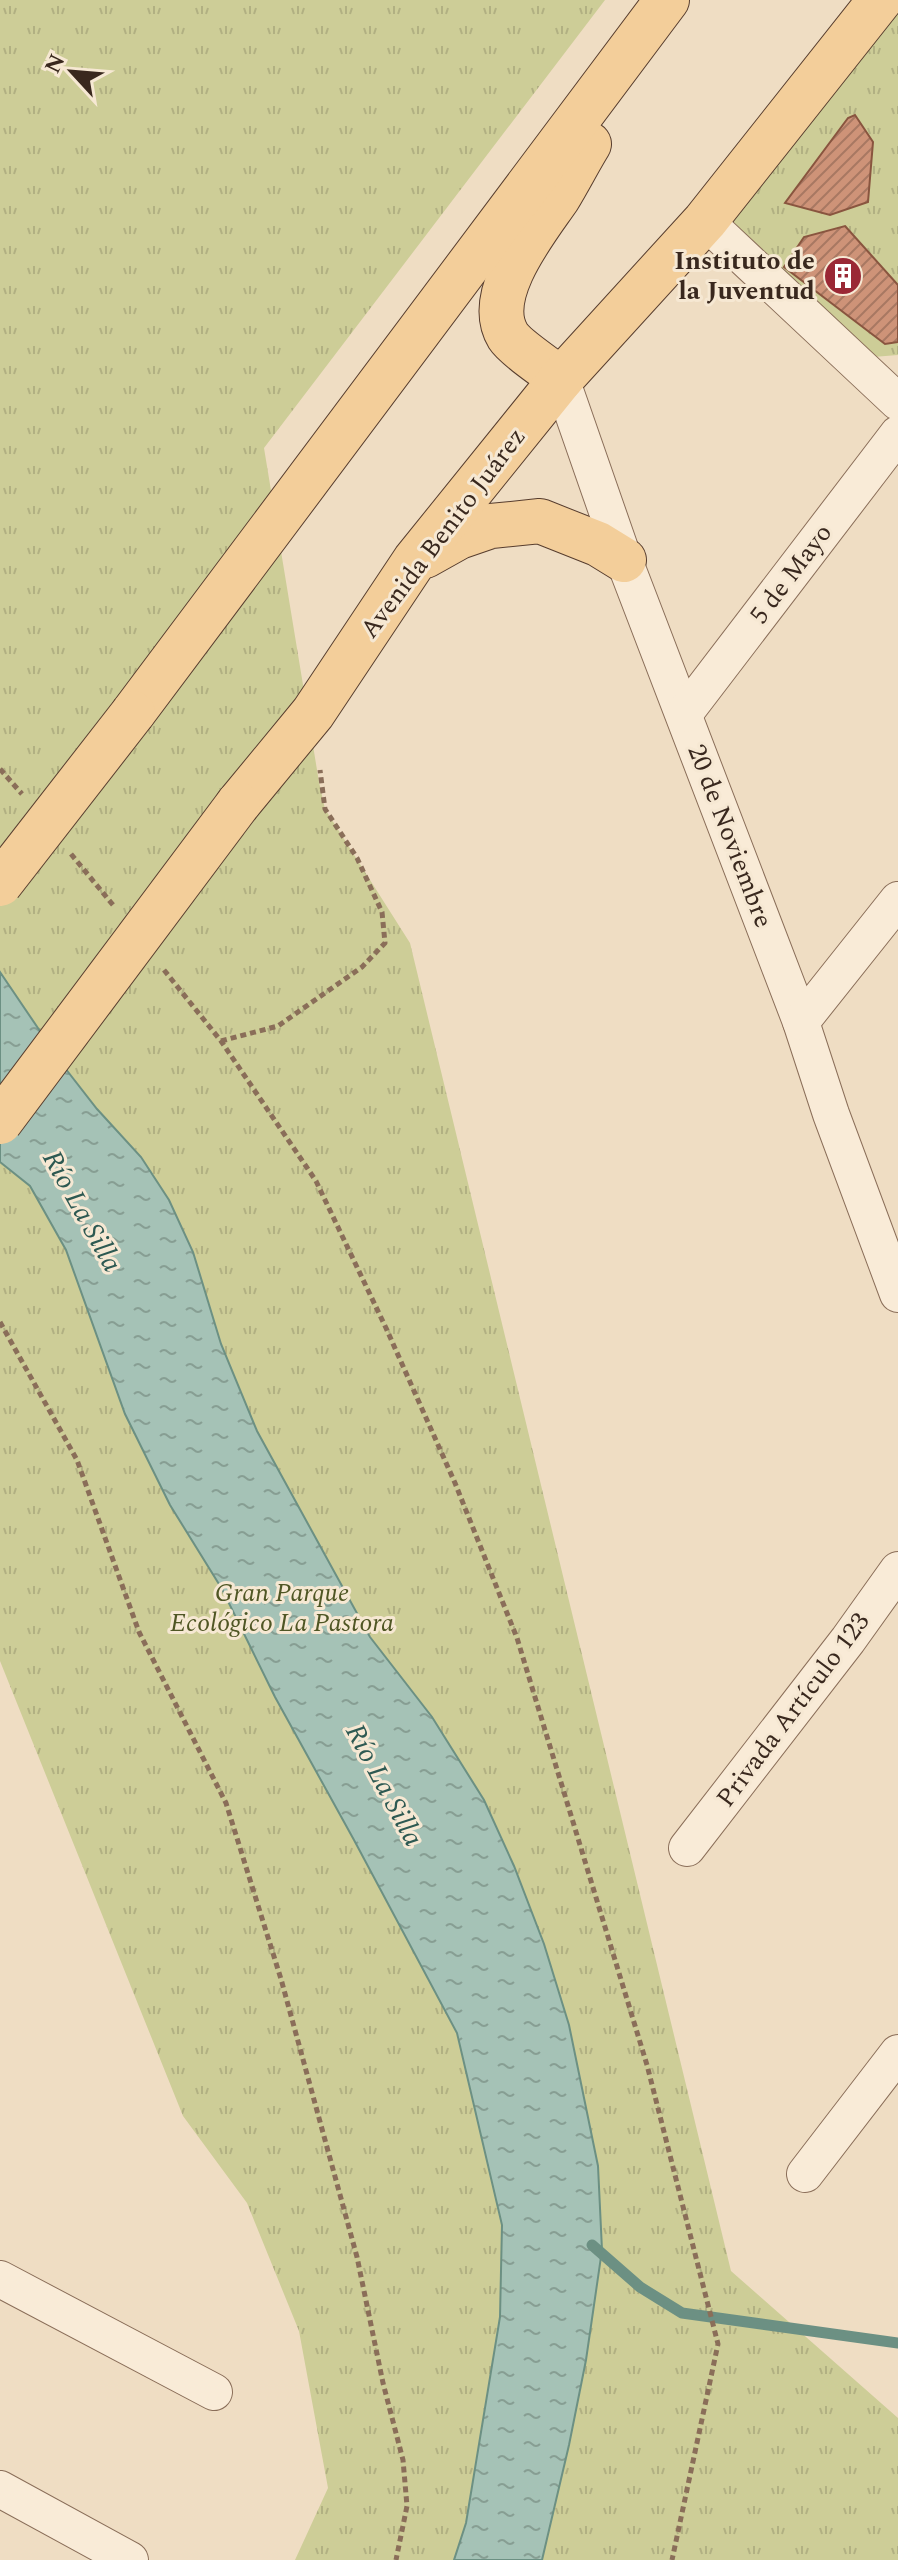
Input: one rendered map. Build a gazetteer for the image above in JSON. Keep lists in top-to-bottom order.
{
  "streets": {
    "main road": ["Avenida Benito Juárez"],
    "street": ["5 de Mayo", "20 de Noviembre", "Privada Artículo 123"]
  },
  "crossings": [
    ["Avenida Benito Juárez", "20 de Noviembre"],
    ["5 de Mayo", "20 de Noviembre"]
  ],
  "water": ["Río La Silla"],
  "parks": ["Gran Parque Ecológico La Pastora"],
  "places": {
    "building": ["Instituto de la Juventud"]
  },
  "north": "top left"
}
